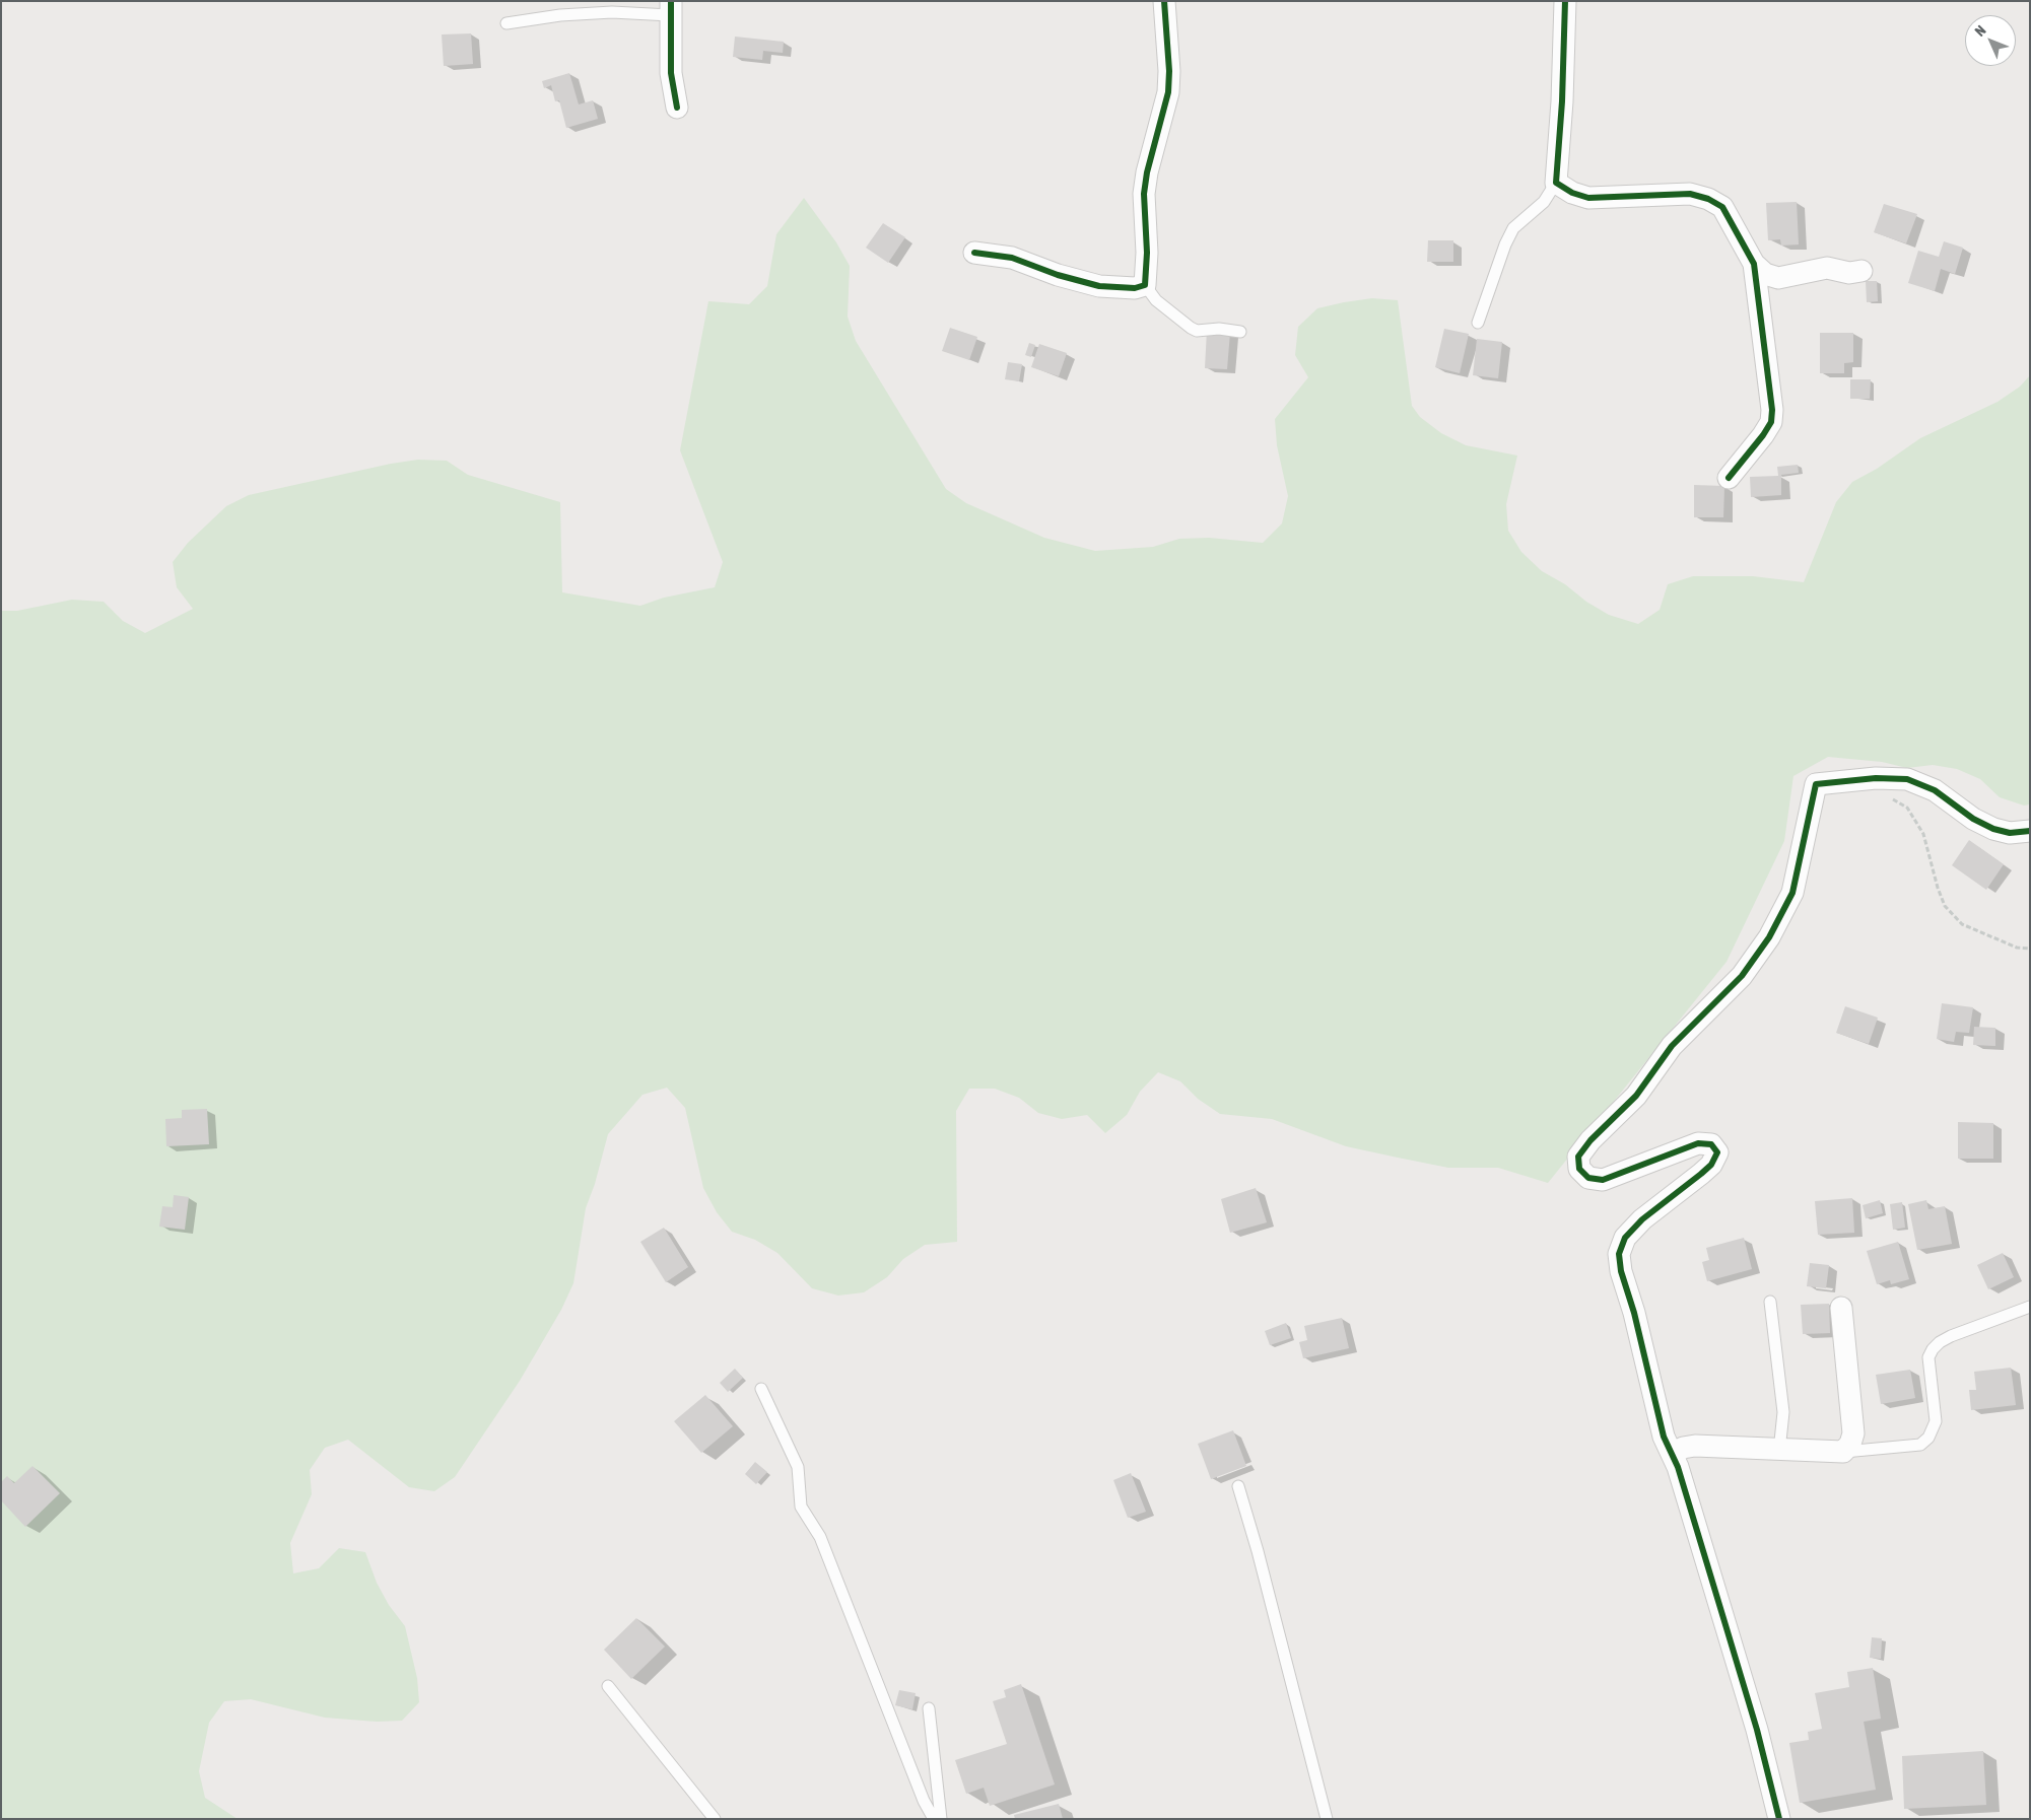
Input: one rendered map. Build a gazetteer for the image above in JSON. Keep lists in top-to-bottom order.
{
  "north": "top left"
}
